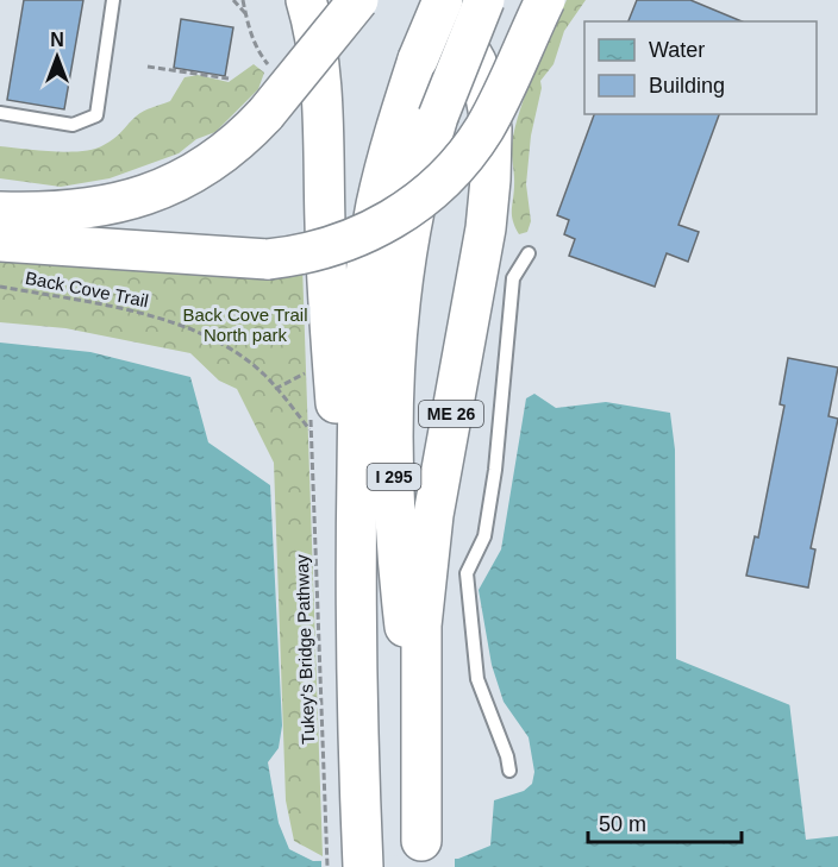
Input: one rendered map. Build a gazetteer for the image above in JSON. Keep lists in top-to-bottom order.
{
  "streets": {
    "highway": ["ME 26", "I 295"],
    "path": ["Back Cove Trail", "Tukey's Bridge Pathway"]
  },
  "crossings": [
    ["Back Cove Trail", "Tukey's Bridge Pathway"],
    ["ME 26", "I 295"],
    ["I 295", "Tukey's Bridge Pathway"]
  ],
  "parks": ["Back Cove Trail North park"],
  "legend": ["Water", "Building"],
  "scale_bar": "50 m",
  "north": "top"
}
